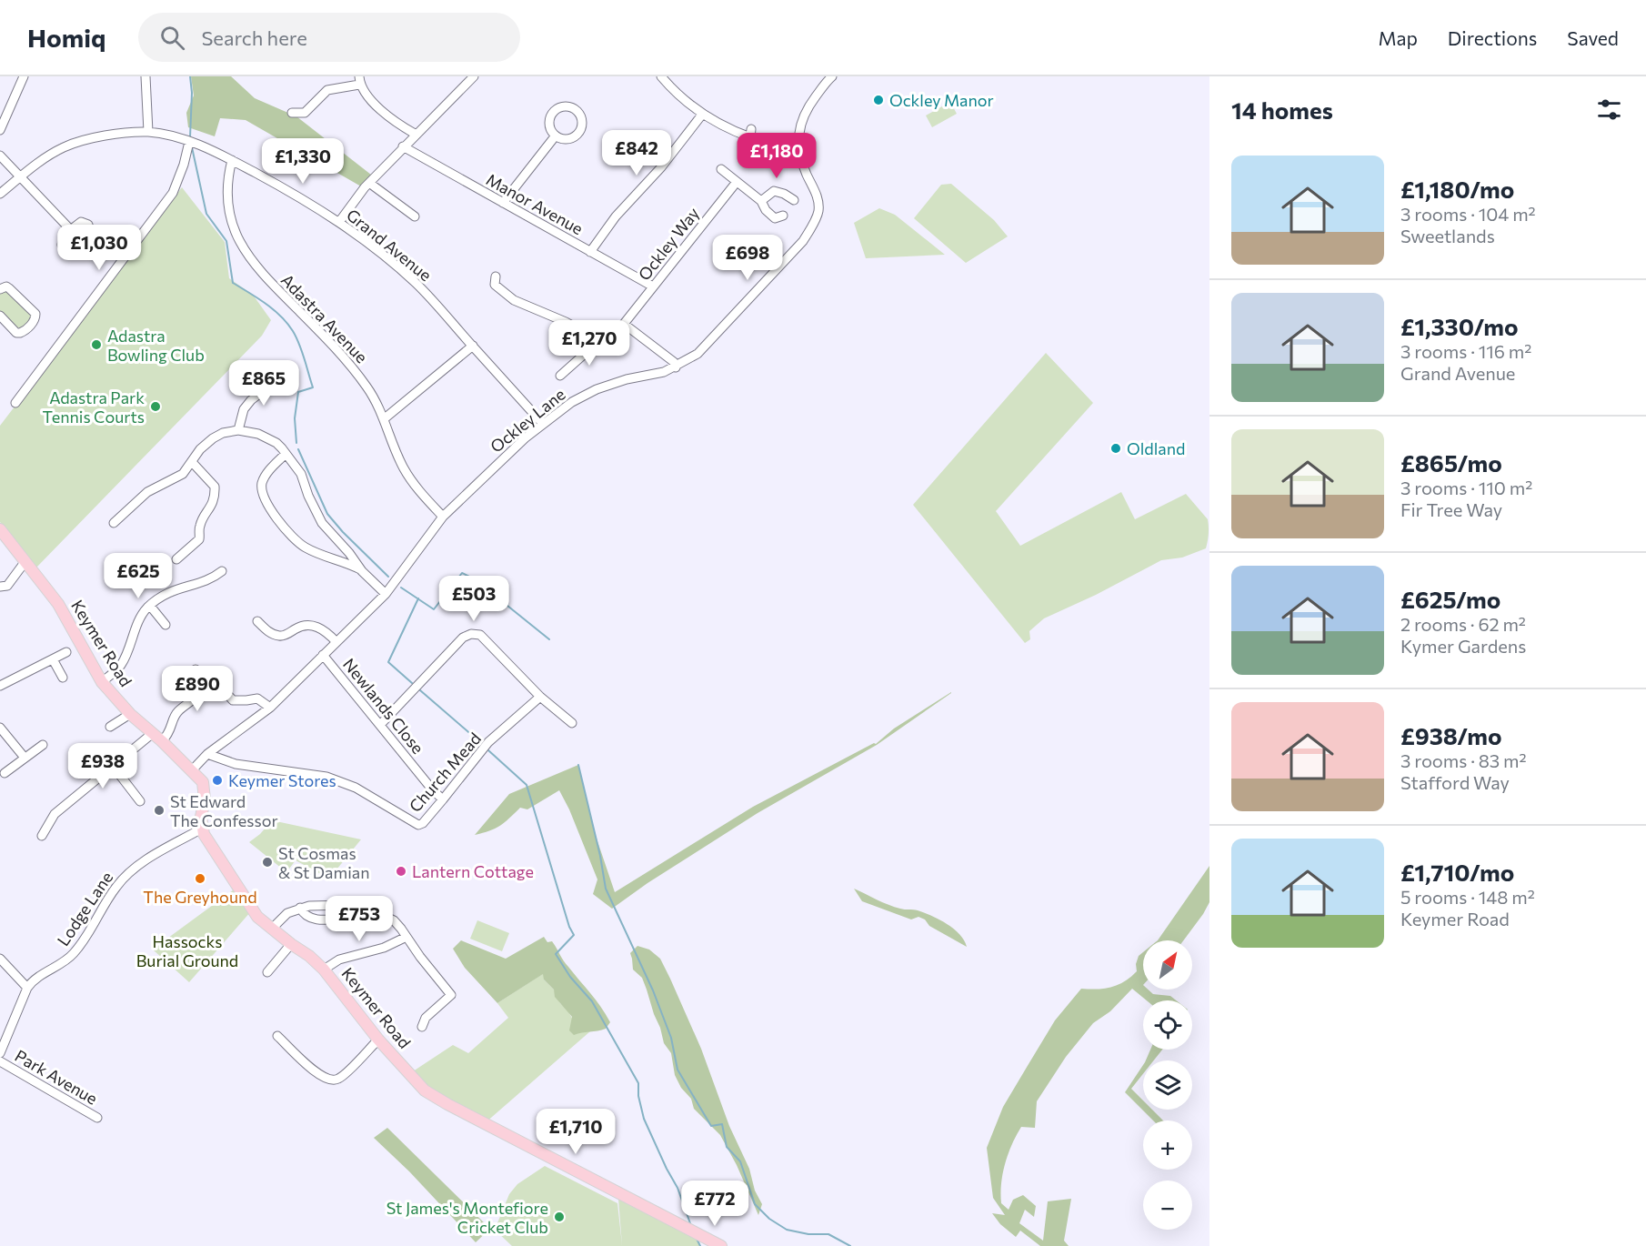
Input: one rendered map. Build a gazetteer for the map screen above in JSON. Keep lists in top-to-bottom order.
{
  "streets": {
    "main road": ["Keymer Road"],
    "street": [
      "Manor Avenue",
      "Ockley Way",
      "Grand Avenue",
      "Adastra Avenue",
      "Ockley Lane",
      "Newlands Close",
      "Church Mead",
      "Lodge Lane",
      "Park Avenue"
    ]
  },
  "crossings": [
    ["Manor Avenue", "Ockley Way"],
    ["Grand Avenue", "Adastra Avenue"],
    ["Grand Avenue", "Ockley Lane"],
    ["Adastra Avenue", "Ockley Lane"],
    ["Ockley Lane", "Keymer Road"],
    ["Ockley Lane", "Newlands Close"],
    ["Ockley Lane", "Church Mead"],
    ["Keymer Road", "Lodge Lane"],
    ["Newlands Close", "Church Mead"]
  ],
  "parks": ["Hassocks Burial Ground"],
  "places": [
    "Ockley Manor",
    "Adastra Bowling Club",
    "Adastra Park Tennis Courts",
    "Oldland",
    "Keymer Stores",
    "St Edward The Confessor",
    "St Cosmas & St Damian",
    "Lantern Cottage",
    "The Greyhound",
    "St James's Montefiore Cricket Club"
  ],
  "north": "top right",
  "page": {
    "header": "Homiq",
    "search": "Search here",
    "nav": ["Map", "Directions", "Saved"],
    "heading": "14 homes",
    "price": [
      "£842",
      "£1,180",
      "£1,330",
      "£1,030",
      "£698",
      "£1,270",
      "£865",
      "£625",
      "£503",
      "£890",
      "£938",
      "£753",
      "£1,710",
      "£772"
    ],
    "list": [
      {
        "name": "£1,180/mo",
        "note": "3 rooms · 104 m² · Sweetlands"
      },
      {
        "name": "£1,330/mo",
        "note": "3 rooms · 116 m² · Grand Avenue"
      },
      {
        "name": "£865/mo",
        "note": "3 rooms · 110 m² · Fir Tree Way"
      },
      {
        "name": "£625/mo",
        "note": "2 rooms · 62 m² · Kymer Gardens"
      },
      {
        "name": "£938/mo",
        "note": "3 rooms · 83 m² · Stafford Way"
      },
      {
        "name": "£1,710/mo",
        "note": "5 rooms · 148 m² · Keymer Road"
      }
    ],
    "map_buttons": ["+", "−"]
  }
}
